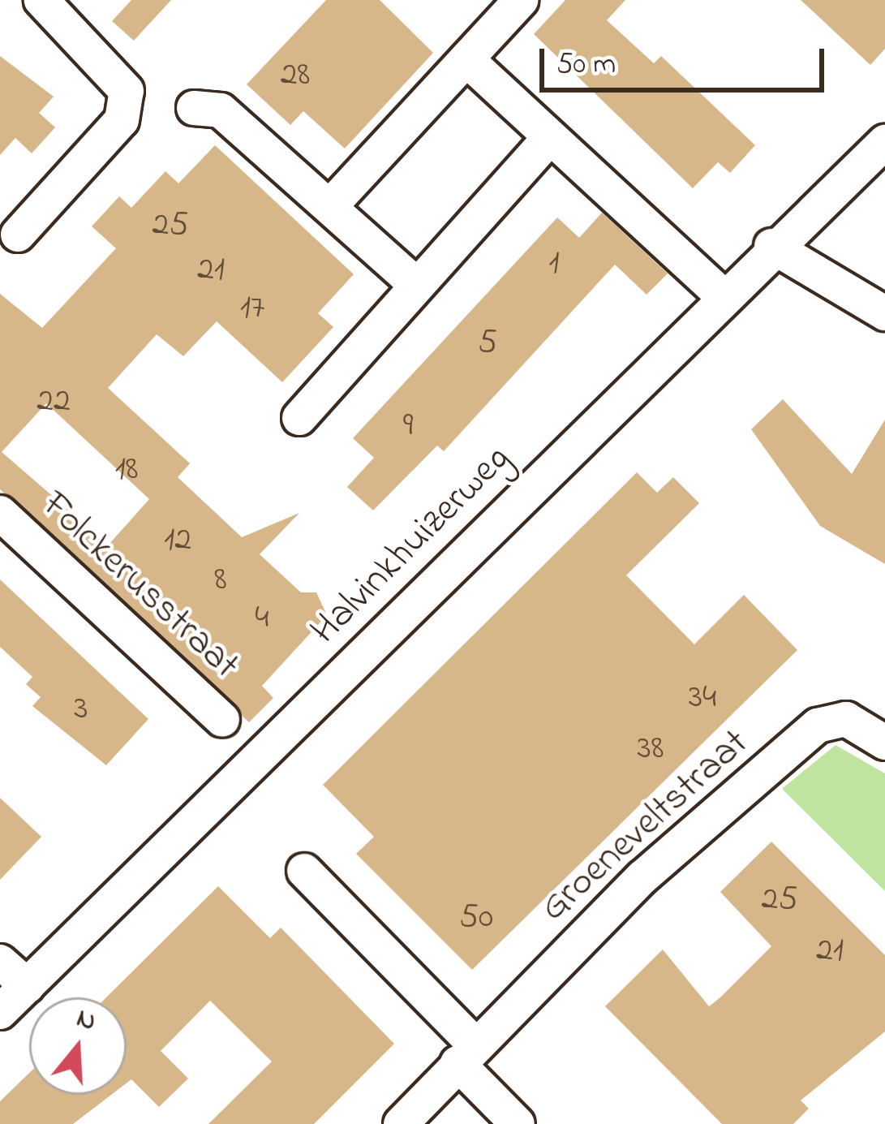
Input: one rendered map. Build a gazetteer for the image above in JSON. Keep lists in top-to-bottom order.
{
  "streets": {
    "street": ["Halvinkhuizerweg", "Folckerusstraat", "Groeneveltstraat"]
  },
  "house_numbers": [
    "28",
    "25",
    "1",
    "21",
    "17",
    "5",
    "22",
    "9",
    "18",
    "12",
    "8",
    "4",
    "34",
    "3",
    "38",
    "25",
    "50",
    "21"
  ],
  "scale_bar": "50 m",
  "north": "top"
}
